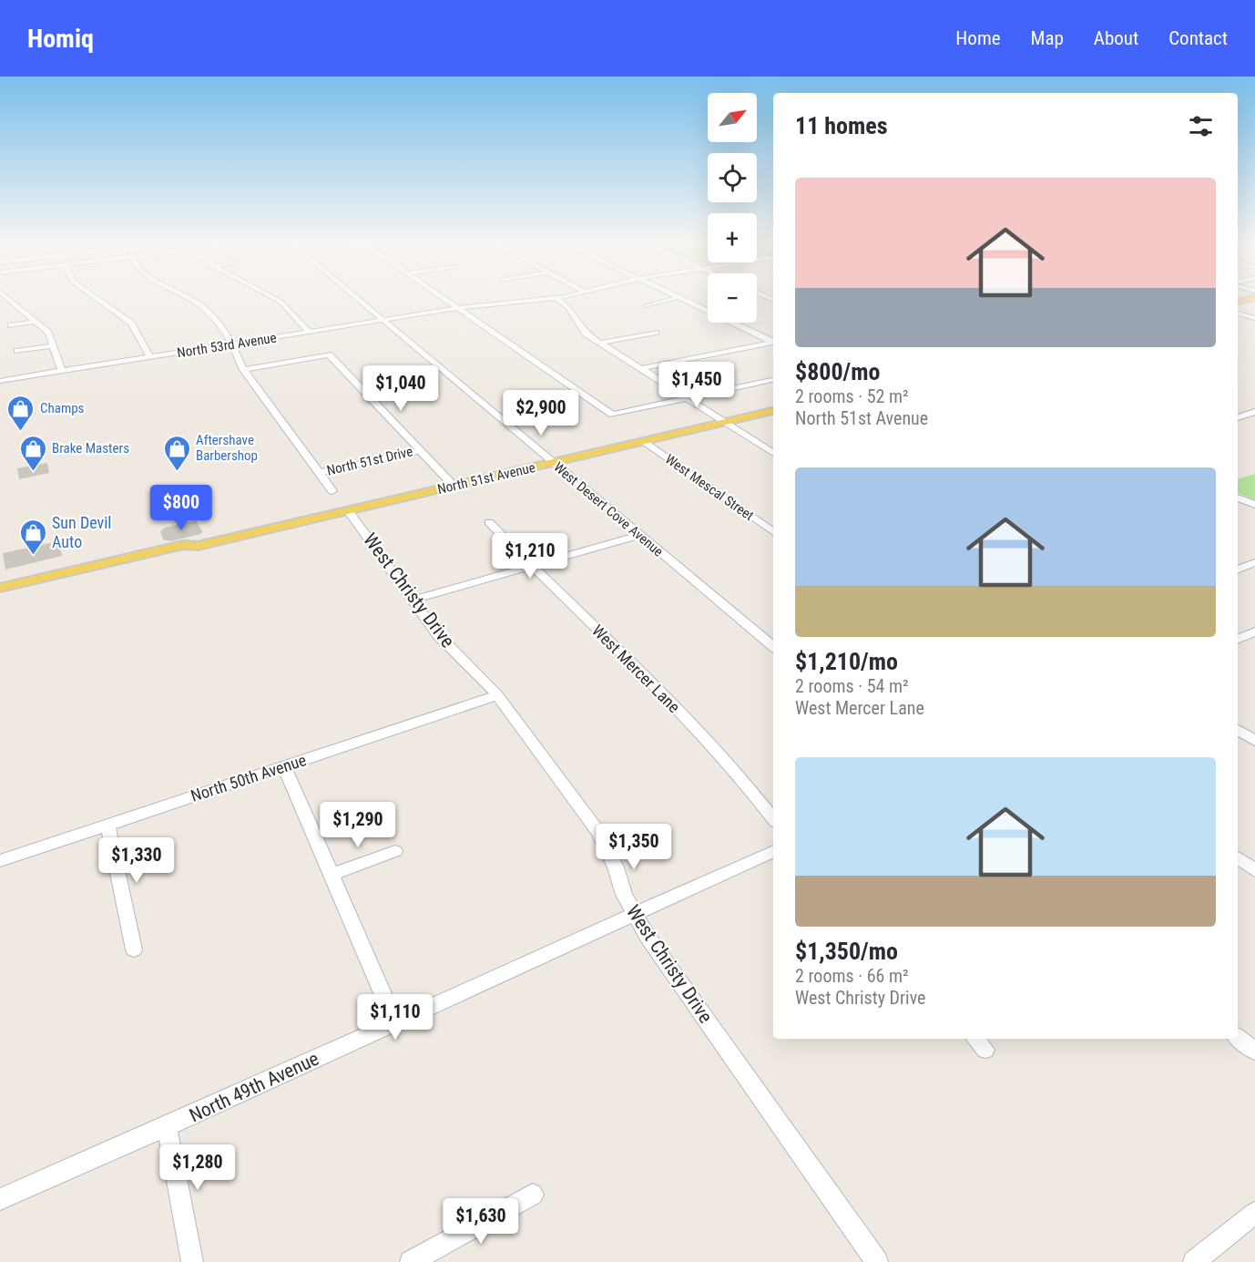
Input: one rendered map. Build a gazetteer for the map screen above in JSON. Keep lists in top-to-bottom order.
{
  "streets": {
    "main road": ["North 51st Avenue"],
    "street": [
      "North 53rd Avenue",
      "North 51st Drive",
      "West Mescal Street",
      "West Desert Cove Avenue",
      "West Christy Drive",
      "West Mercer Lane",
      "North 50th Avenue",
      "North 49th Avenue"
    ]
  },
  "crossings": [
    ["North 53rd Avenue", "West Desert Cove Avenue"],
    ["North 51st Avenue", "West Mescal Street"],
    ["North 51st Avenue", "West Desert Cove Avenue"],
    ["North 51st Avenue", "West Christy Drive"],
    ["West Christy Drive", "North 50th Avenue"],
    ["West Christy Drive", "North 49th Avenue"]
  ],
  "places": {
    "shop": [
      "Champs",
      "Brake Masters",
      "Aftershave Barbershop",
      "Sun Devil Auto"
    ]
  },
  "north": "top right",
  "page": {
    "header": "Homiq",
    "nav": [
      "Home",
      "Map",
      "About",
      "Contact"
    ],
    "map_buttons": ["+", "−"],
    "heading": "11 homes",
    "list": [
      {
        "name": "$800/mo",
        "note": "2 rooms · 52 m² · North 51st Avenue"
      },
      {
        "name": "$1,210/mo",
        "note": "2 rooms · 54 m² · West Mercer Lane"
      },
      {
        "name": "$1,350/mo",
        "note": "2 rooms · 66 m² · West Christy Drive"
      }
    ],
    "price": [
      "$1,450",
      "$1,040",
      "$2,900",
      "$800",
      "$1,210",
      "$1,290",
      "$1,350",
      "$1,330",
      "$1,110",
      "$1,280",
      "$1,630"
    ]
  }
}
